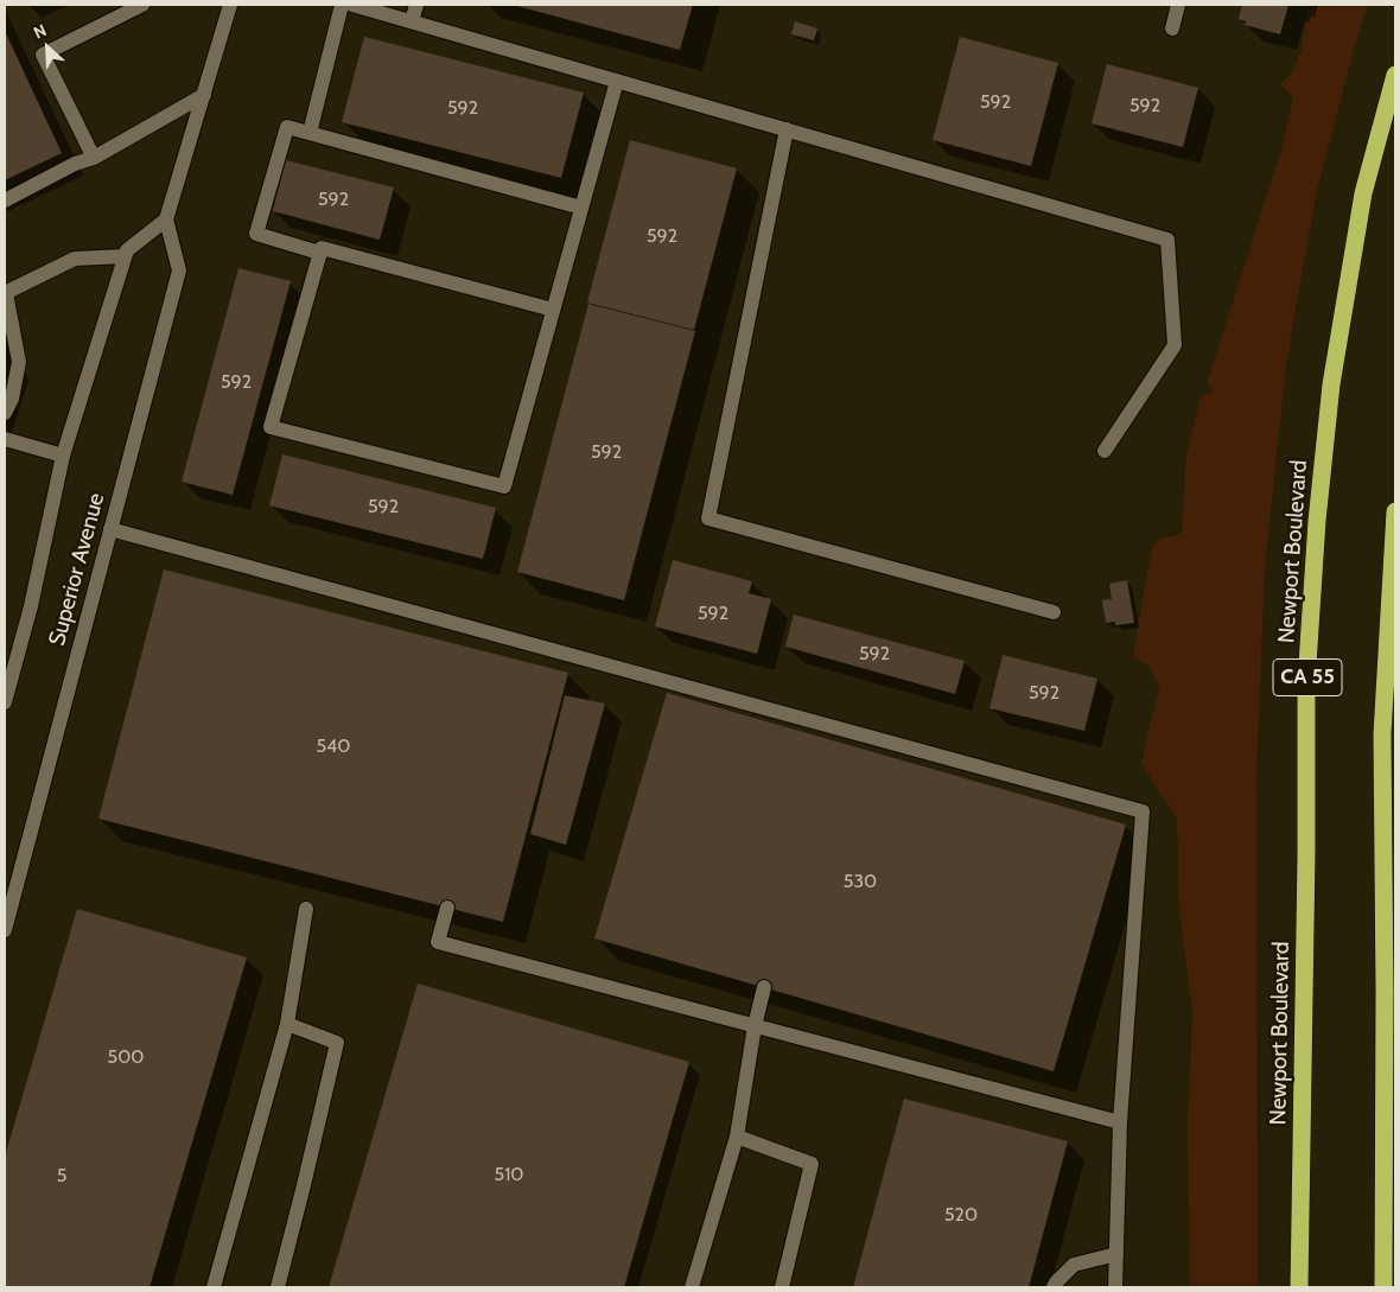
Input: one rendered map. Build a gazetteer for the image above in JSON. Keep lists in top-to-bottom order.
{
  "streets": {
    "highway": ["Newport Boulevard", "CA 55"],
    "main road": ["Superior Avenue"]
  },
  "house_numbers": [
    "592",
    "592",
    "592",
    "592",
    "592",
    "592",
    "592",
    "592",
    "592",
    "592",
    "592",
    "540",
    "530",
    "500",
    "510",
    "5",
    "520"
  ],
  "north": "top left"
}
